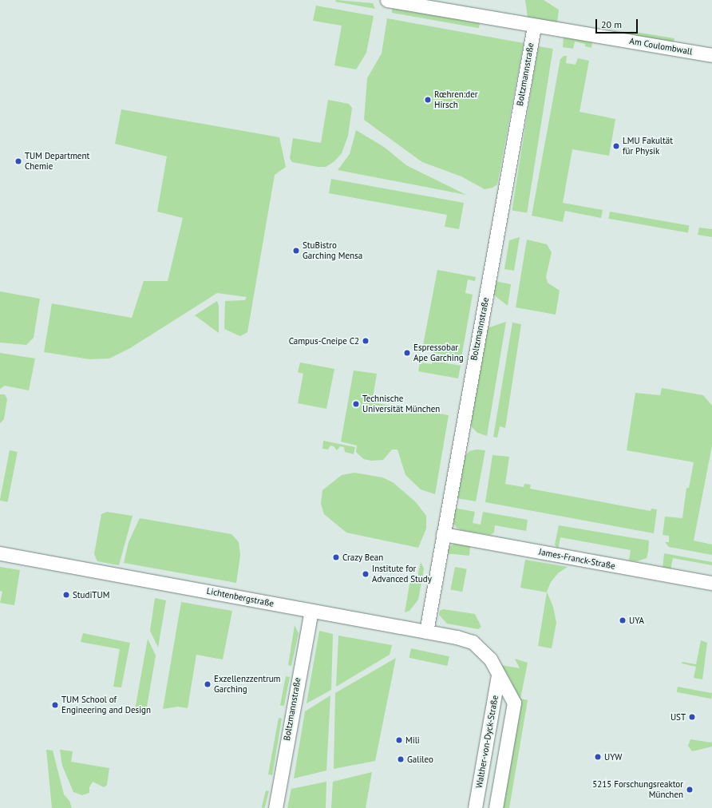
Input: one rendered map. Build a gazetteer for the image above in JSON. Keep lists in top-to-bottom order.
{
  "streets": {
    "street": [
      "Am Coulombwall",
      "Boltzmannstraße",
      "James-Franck-Straße",
      "Lichtenbergstraße",
      "Walther-von-Dyck-Straße"
    ]
  },
  "crossings": [
    ["Am Coulombwall", "Boltzmannstraße"],
    ["Boltzmannstraße", "James-Franck-Straße"],
    ["Boltzmannstraße", "Lichtenbergstraße"],
    ["Lichtenbergstraße", "Walther-von-Dyck-Straße"]
  ],
  "places": [
    "Rœhren:der Hirsch",
    "LMU Fakultät für Physik",
    "TUM Department Chemie",
    "StuBistro Garching Mensa",
    "Campus-Cneipe C2",
    "Espressobar Ape Garching",
    "Technische Universität München",
    "Crazy Bean",
    "Institute for Advanced Study",
    "StudiTUM",
    "UYA",
    "Exzellenzzentrum Garching",
    "TUM School of Engineering and Design",
    "UST",
    "Mili",
    "UYW",
    "Galileo",
    "5215 Forschungsreaktor München"
  ],
  "scale_bar": "20 m"
}
